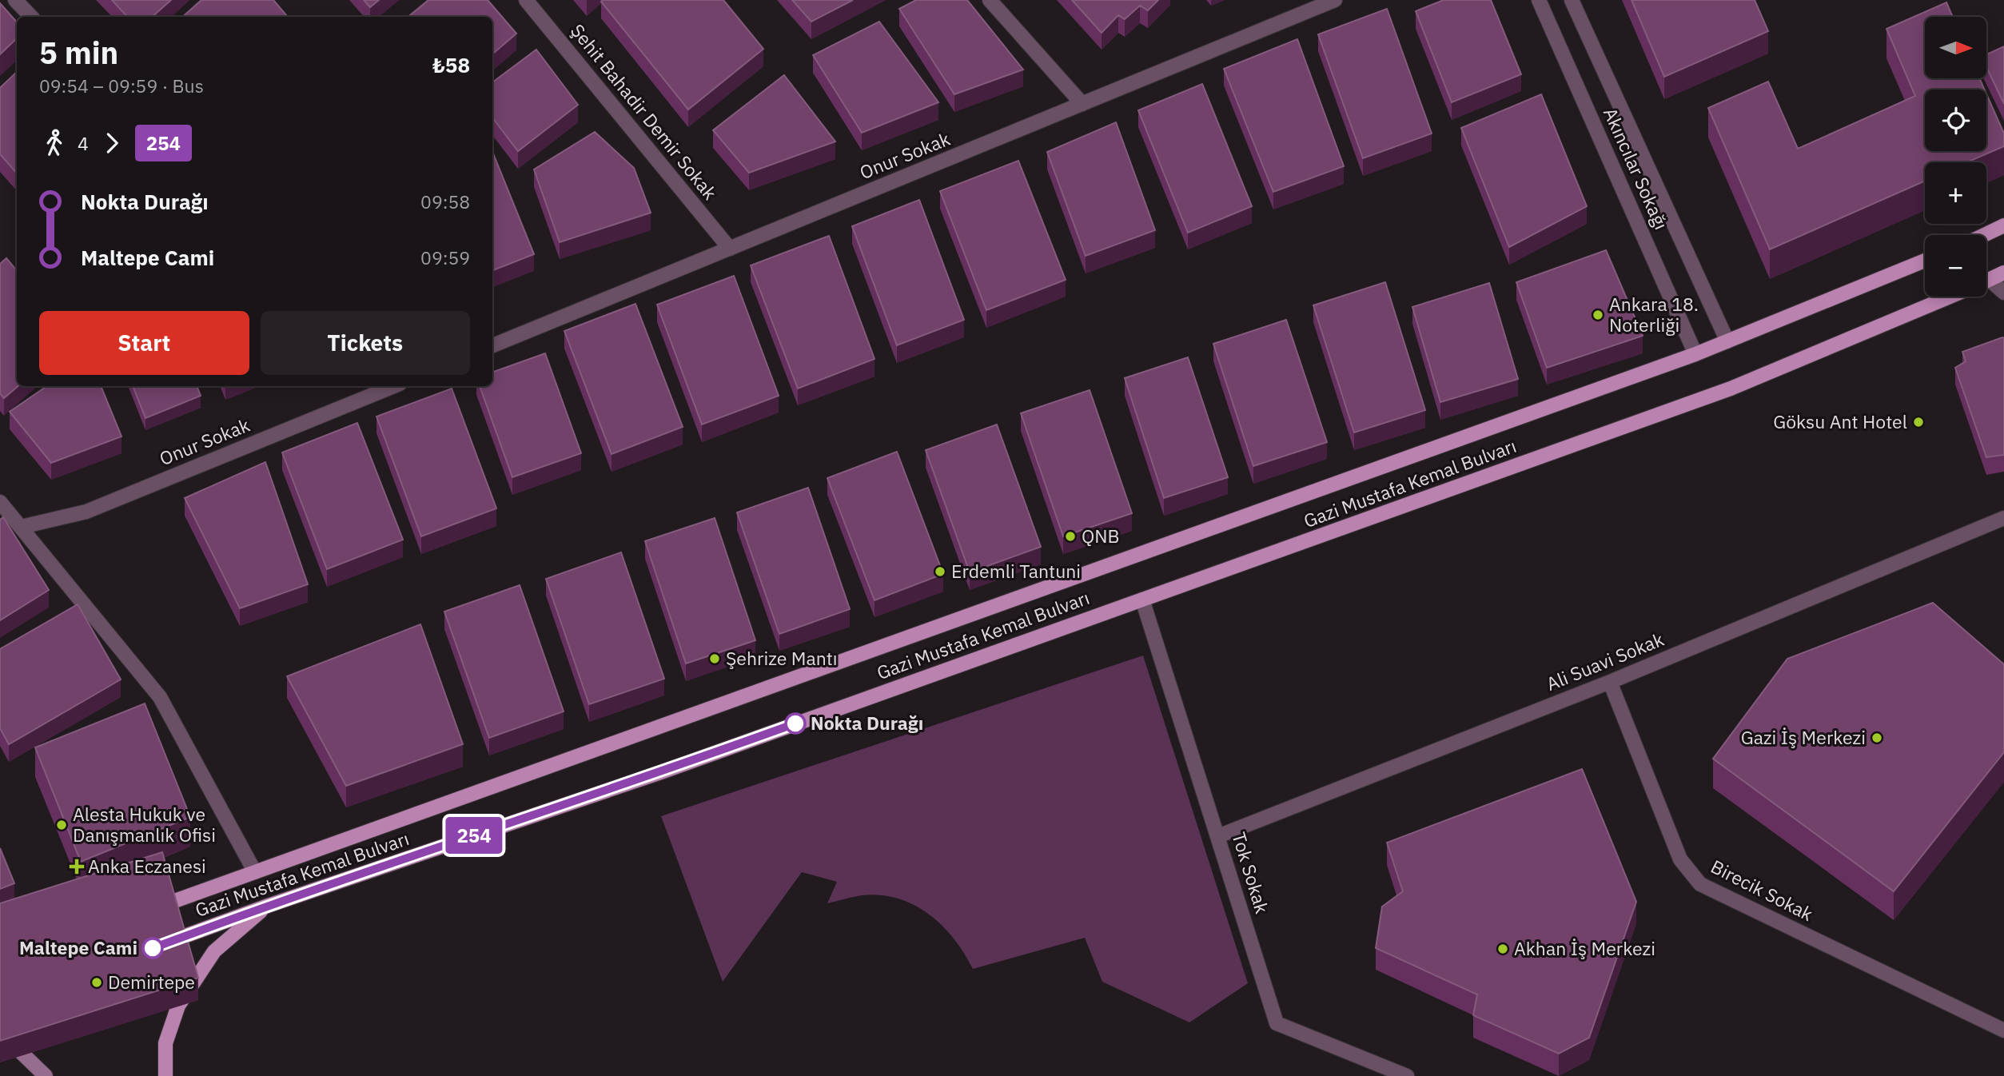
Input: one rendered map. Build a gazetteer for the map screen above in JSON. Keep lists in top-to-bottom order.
{
  "streets": {
    "main road": ["Gazi Mustafa Kemal Bulvarı"],
    "street": [
      "Şehit Bahadir Demir Sokak",
      "Onur Sokak",
      "Akıncılar Sokağı",
      "Ali Suavi Sokak",
      "Tok Sokak",
      "Birecik Sokak"
    ]
  },
  "crossings": [
    ["Şehit Bahadir Demir Sokak", "Onur Sokak"],
    ["Akıncılar Sokağı", "Gazi Mustafa Kemal Bulvarı"],
    ["Gazi Mustafa Kemal Bulvarı", "Tok Sokak"],
    ["Ali Suavi Sokak", "Tok Sokak"],
    ["Ali Suavi Sokak", "Birecik Sokak"]
  ],
  "places": {
    "other": [
      "Ankara 18. Noterliği",
      "Göksu Ant Hotel",
      "QNB",
      "Erdemli Tantuni",
      "Şehrize Mantı",
      "Nokta Durağı",
      "Gazi İş Merkezi",
      "Alesta Hukuk ve Danışmanlık Ofisi",
      "Maltepe Cami",
      "Akhan İş Merkezi",
      "Demirtepe"
    ],
    "health": ["Anka Eczanesi"]
  },
  "lines": ["bus line 254"],
  "north": "right",
  "page": {
    "on_map": "254",
    "map_buttons": ["+", "−"],
    "heading": ["5 min", "09:54 – 09:59 · Bus", "₺58"],
    "legs": ["4", "254"],
    "list": [
      {
        "name": "Nokta Durağı",
        "value": "09:58"
      },
      {
        "name": "Maltepe Cami",
        "value": "09:59"
      }
    ],
    "buttons": ["Start", "Tickets"]
  }
}
